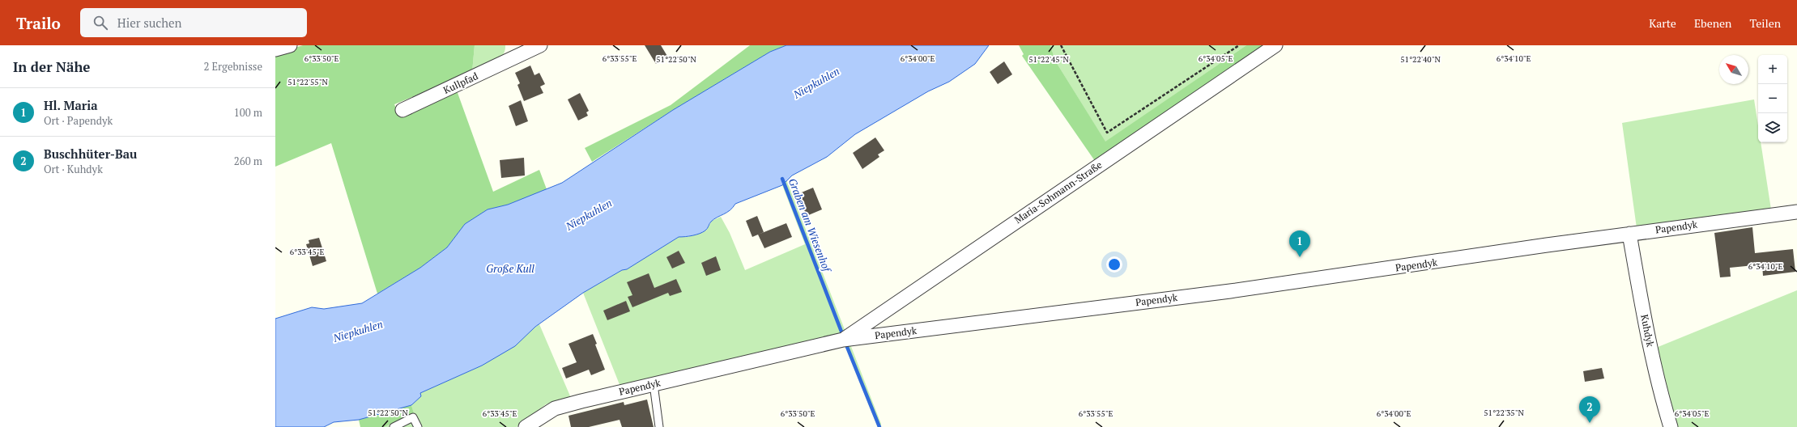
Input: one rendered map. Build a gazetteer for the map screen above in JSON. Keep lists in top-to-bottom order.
{
  "streets": {
    "street": [
      "Kullpfad",
      "Maria-Sohmann-Straße",
      "Papendyk",
      "Kuhdyk"
    ]
  },
  "crossings": [
    ["Maria-Sohmann-Straße", "Papendyk"],
    ["Papendyk", "Kuhdyk"]
  ],
  "water": ["Niepkuhlen", "Graben am Wiesenhof", "Große Kull"],
  "north": "top left",
  "page": {
    "header": "Trailo",
    "search": "Hier suchen",
    "nav": ["Karte", "Ebenen", "Teilen"],
    "heading": ["In der Nähe", "2 Ergebnisse"],
    "map_buttons": ["+", "−"],
    "list": [
      {
        "mark": "1",
        "name": "Hl. Maria",
        "note": "Ort · Papendyk",
        "value": "100 m"
      },
      {
        "mark": "2",
        "name": "Buschhüter-Bau",
        "note": "Ort · Kuhdyk",
        "value": "260 m"
      }
    ],
    "pins": ["1", "2"]
  },
  "coordinates": [
    "6°33'50\"E",
    "6°33'55\"E",
    "6°34'00\"E",
    "6°34'05\"E",
    "6°34'10\"E",
    "51°22'50\"N",
    "51°22'45\"N",
    "51°22'40\"N",
    "51°22'55\"N",
    "6°33'45\"E",
    "51°22'35\"N"
  ]
}
